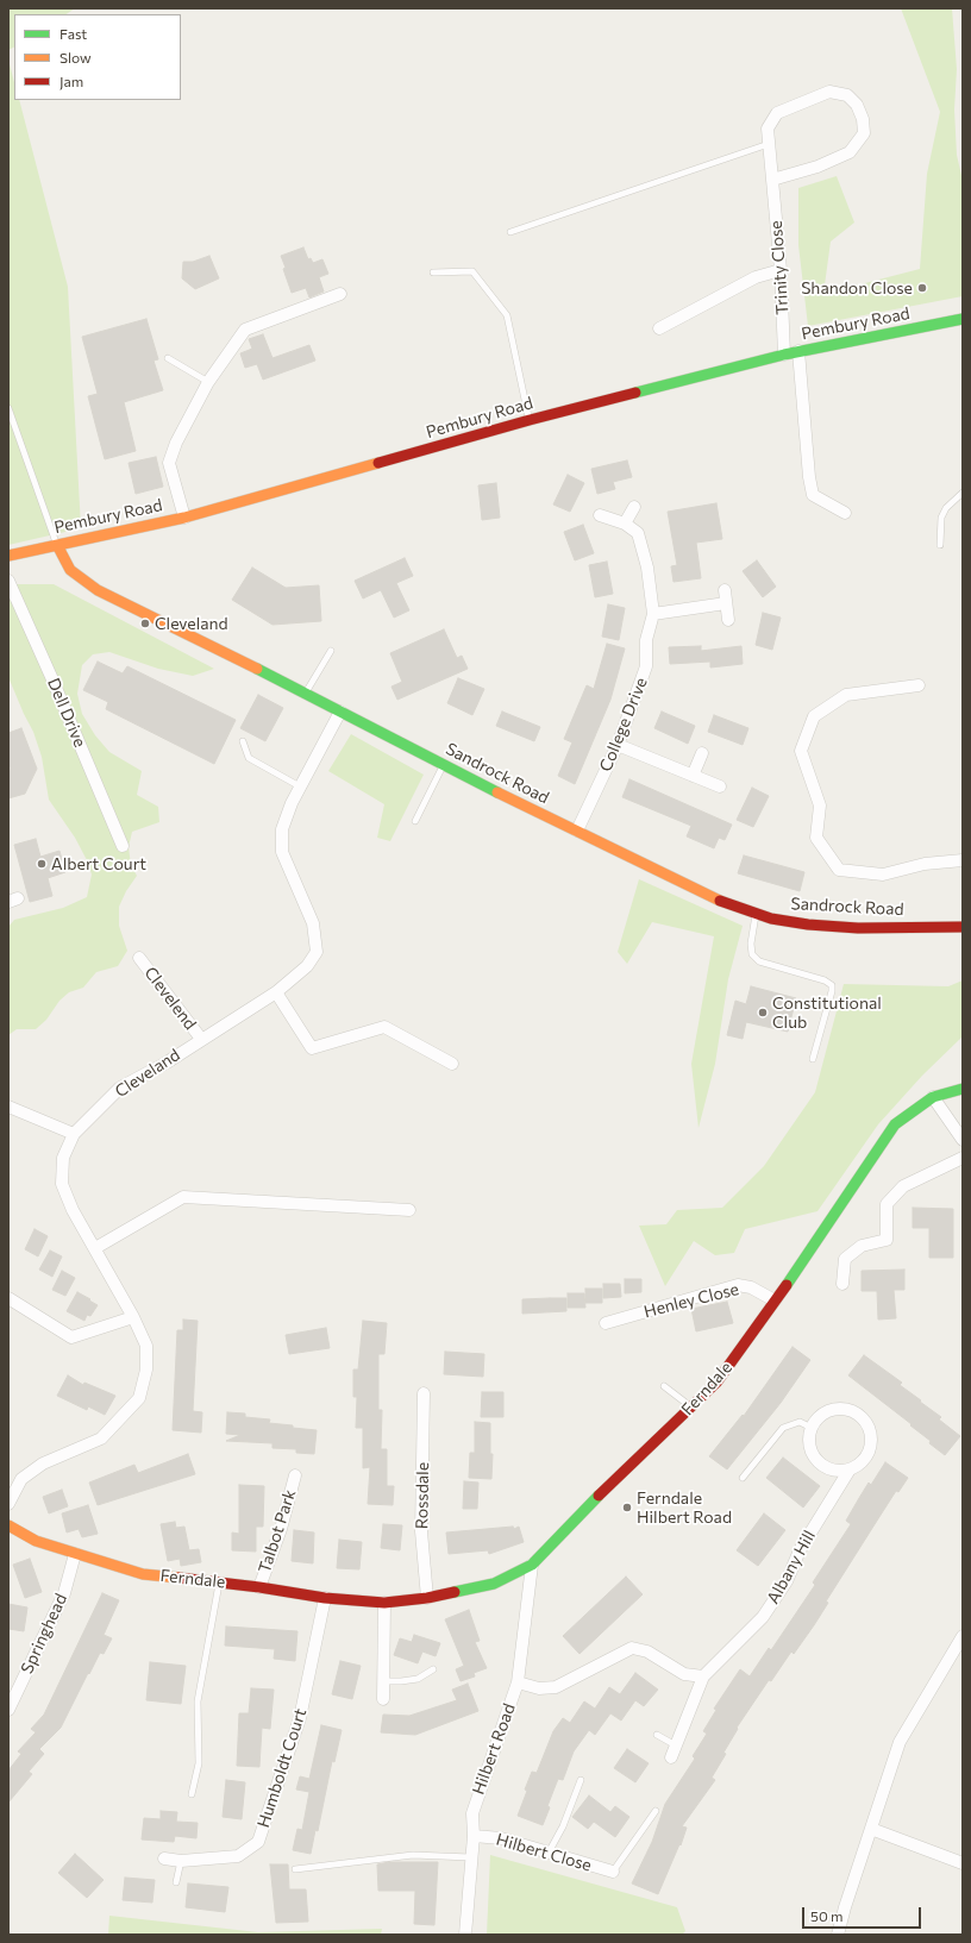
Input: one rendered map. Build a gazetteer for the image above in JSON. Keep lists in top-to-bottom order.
{
  "streets": {
    "street": [
      "Trinity Close",
      "Pembury Road",
      "Dell Drive",
      "College Drive",
      "Sandrock Road",
      "Clevelend",
      "Cleveland",
      "Henley Close",
      "Ferndale",
      "Rossdale",
      "Talbot Park",
      "Albany Hill",
      "Springhead",
      "Hilbert Road",
      "Humboldt Court",
      "Hilbert Close"
    ]
  },
  "crossings": [
    ["Trinity Close", "Pembury Road"],
    ["Pembury Road", "Sandrock Road"],
    ["College Drive", "Sandrock Road"],
    ["Sandrock Road", "Cleveland"],
    ["Clevelend", "Cleveland"],
    ["Henley Close", "Ferndale"],
    ["Ferndale", "Rossdale"],
    ["Ferndale", "Talbot Park"],
    ["Ferndale", "Springhead"],
    ["Ferndale", "Hilbert Road"],
    ["Ferndale", "Humboldt Court"],
    ["Hilbert Road", "Hilbert Close"]
  ],
  "places": [
    "Shandon Close",
    "Cleveland",
    "Albert Court",
    "Constitutional Club",
    "Ferndale Hilbert Road"
  ],
  "legend": ["Fast", "Slow", "Jam"],
  "scale_bar": "50 m"
}
